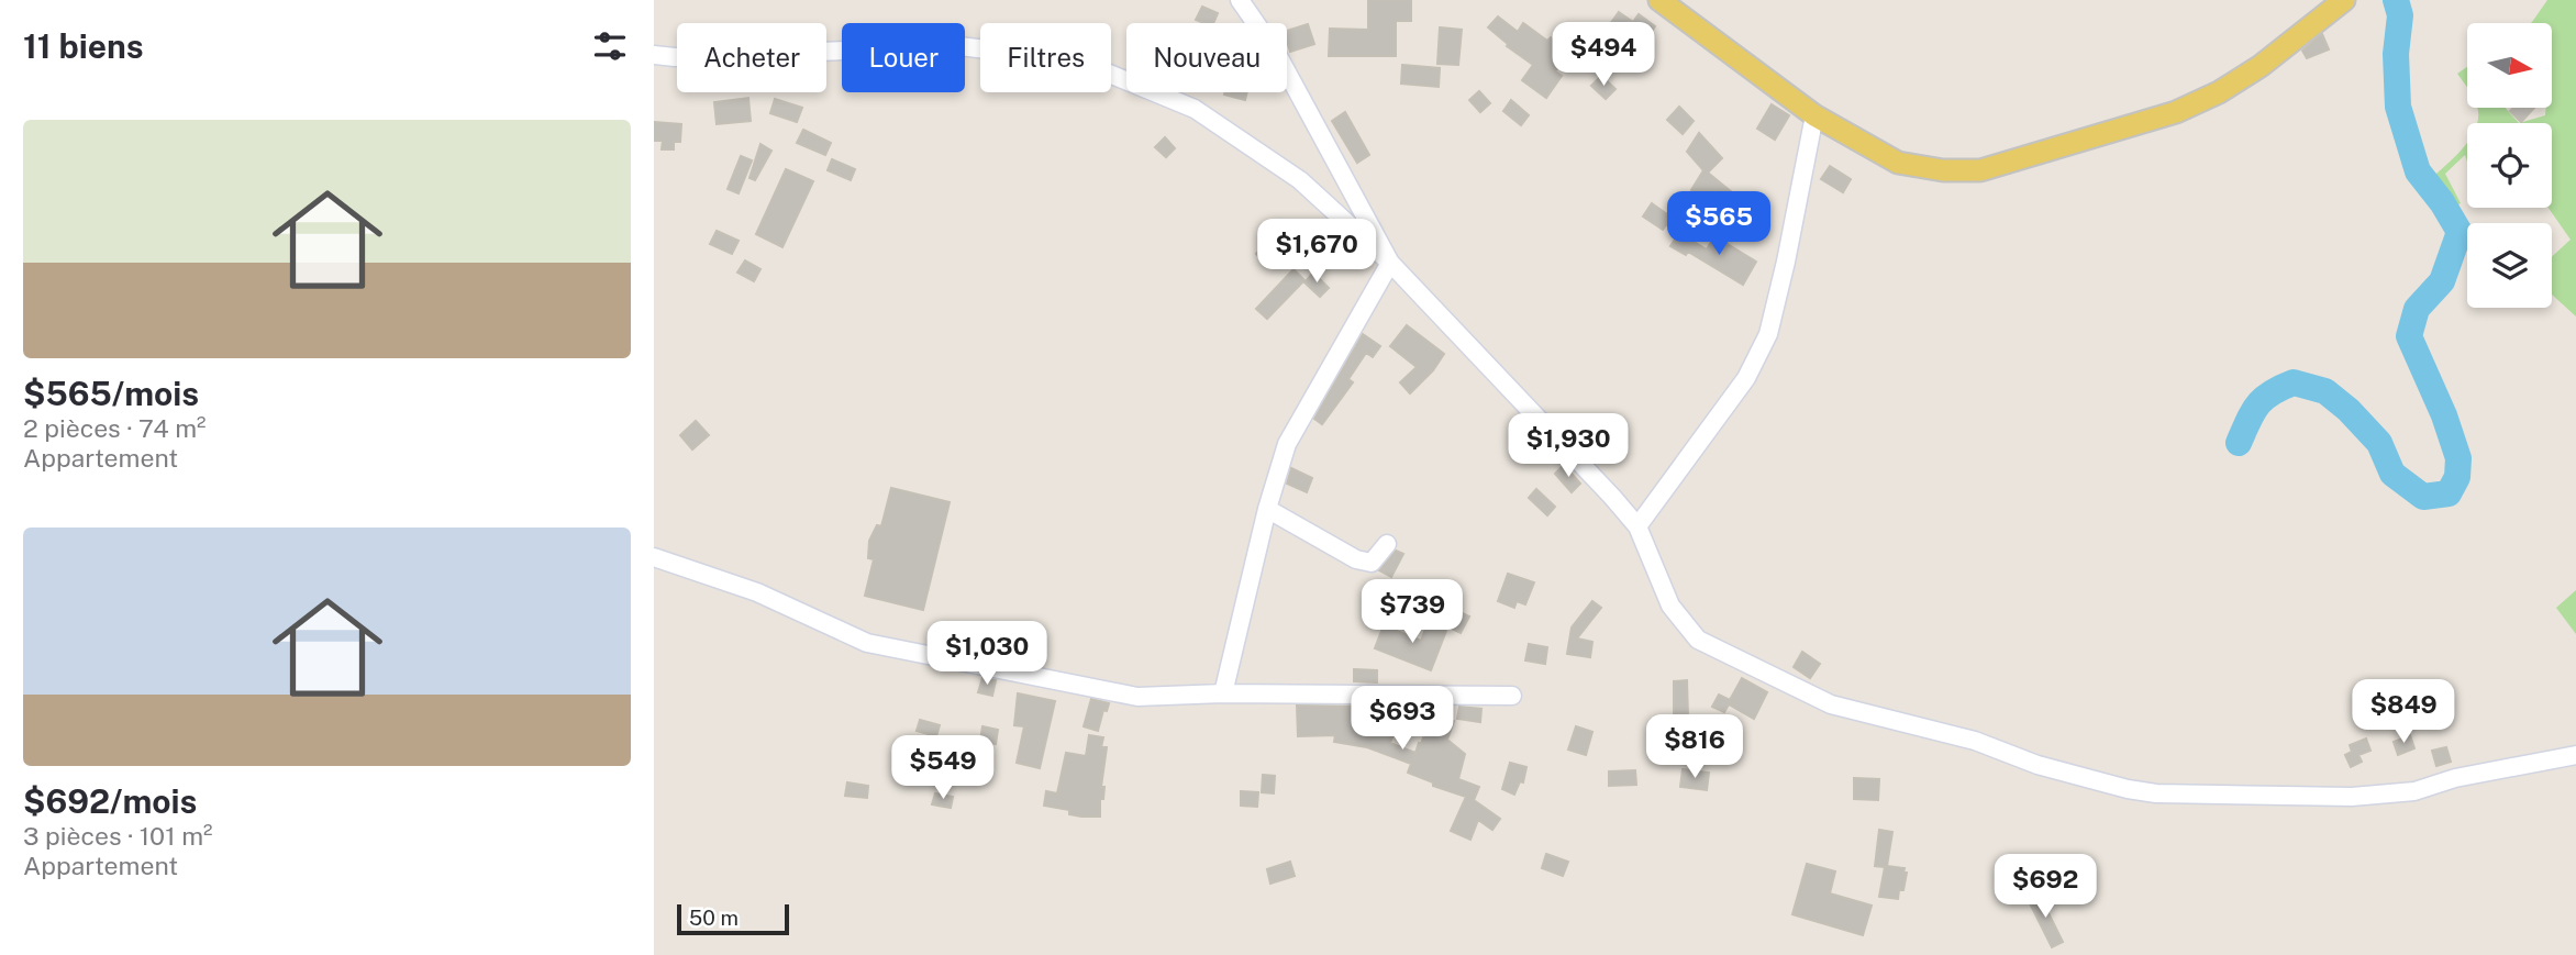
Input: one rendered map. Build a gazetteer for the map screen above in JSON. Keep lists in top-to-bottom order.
{
  "scale_bar": "50 m",
  "north": "right",
  "page": {
    "heading": "11 biens",
    "price": [
      "$494",
      "$565",
      "$1,670",
      "$1,930",
      "$739",
      "$1,030",
      "$849",
      "$693",
      "$816",
      "$549",
      "$692"
    ],
    "chip": [
      "Acheter",
      "Louer",
      "Filtres",
      "Nouveau"
    ],
    "list": [
      {
        "name": "$565/mois",
        "note": "2 pièces · 74 m² · Appartement"
      },
      {
        "name": "$692/mois",
        "note": "3 pièces · 101 m² · Appartement"
      }
    ],
    "scale": "50 m"
  }
}
